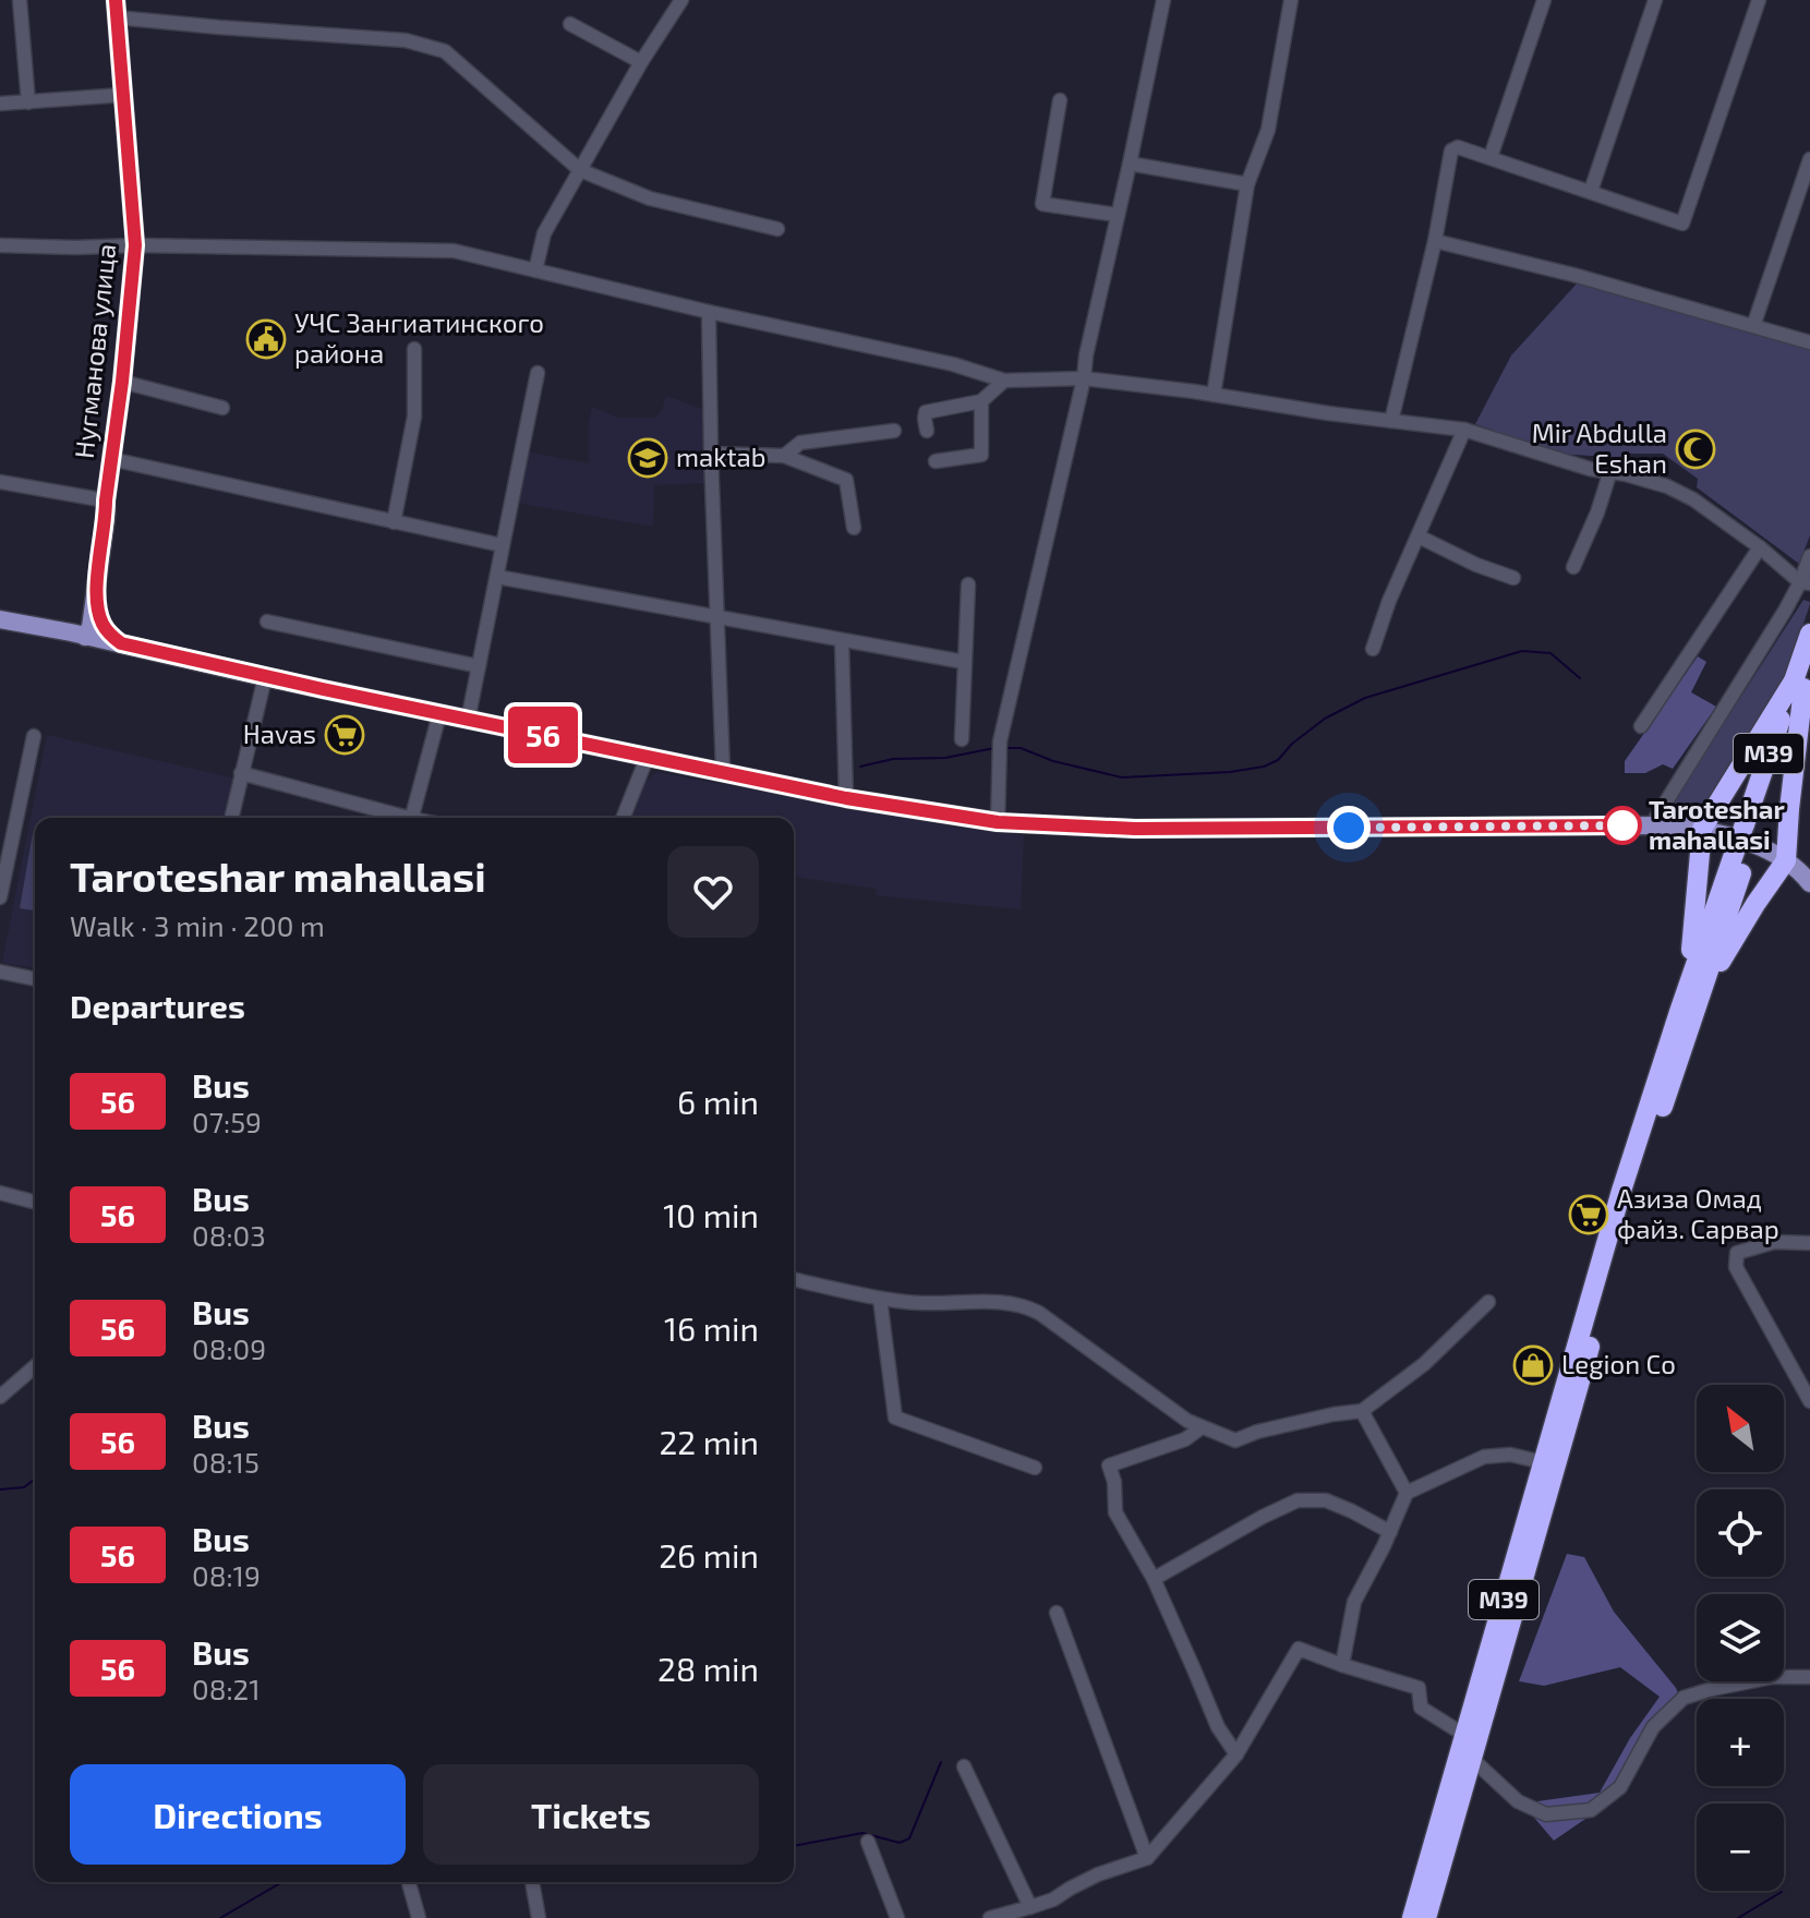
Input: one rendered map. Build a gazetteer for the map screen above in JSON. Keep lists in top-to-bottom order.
{
  "streets": {
    "highway": ["M39"],
    "main road": ["Нугманова улица"]
  },
  "places": {
    "public building": ["УЧС Зангиатинского района"],
    "mosque": ["Mir Abdulla Eshan"],
    "school or university": ["maktab"],
    "supermarket": ["Havas", "Азиза Омад файз. Сарвар"],
    "other": ["Taroteshar mahallasi"],
    "shop": ["Legion Co"]
  },
  "lines": ["bus line 56"],
  "north": "top left",
  "page": {
    "on_map": "56",
    "heading": [
      ["Taroteshar mahallasi", "Walk · 3 min · 200 m"],
      "Departures"
    ],
    "list": [
      {
        "mark": "56",
        "name": "Bus",
        "note": "07:59",
        "value": "6 min"
      },
      {
        "mark": "56",
        "name": "Bus",
        "note": "08:03",
        "value": "10 min"
      },
      {
        "mark": "56",
        "name": "Bus",
        "note": "08:09",
        "value": "16 min"
      },
      {
        "mark": "56",
        "name": "Bus",
        "note": "08:15",
        "value": "22 min"
      },
      {
        "mark": "56",
        "name": "Bus",
        "note": "08:19",
        "value": "26 min"
      },
      {
        "mark": "56",
        "name": "Bus",
        "note": "08:21",
        "value": "28 min"
      }
    ],
    "map_buttons": ["+", "−"],
    "buttons": ["Directions", "Tickets"]
  }
}
